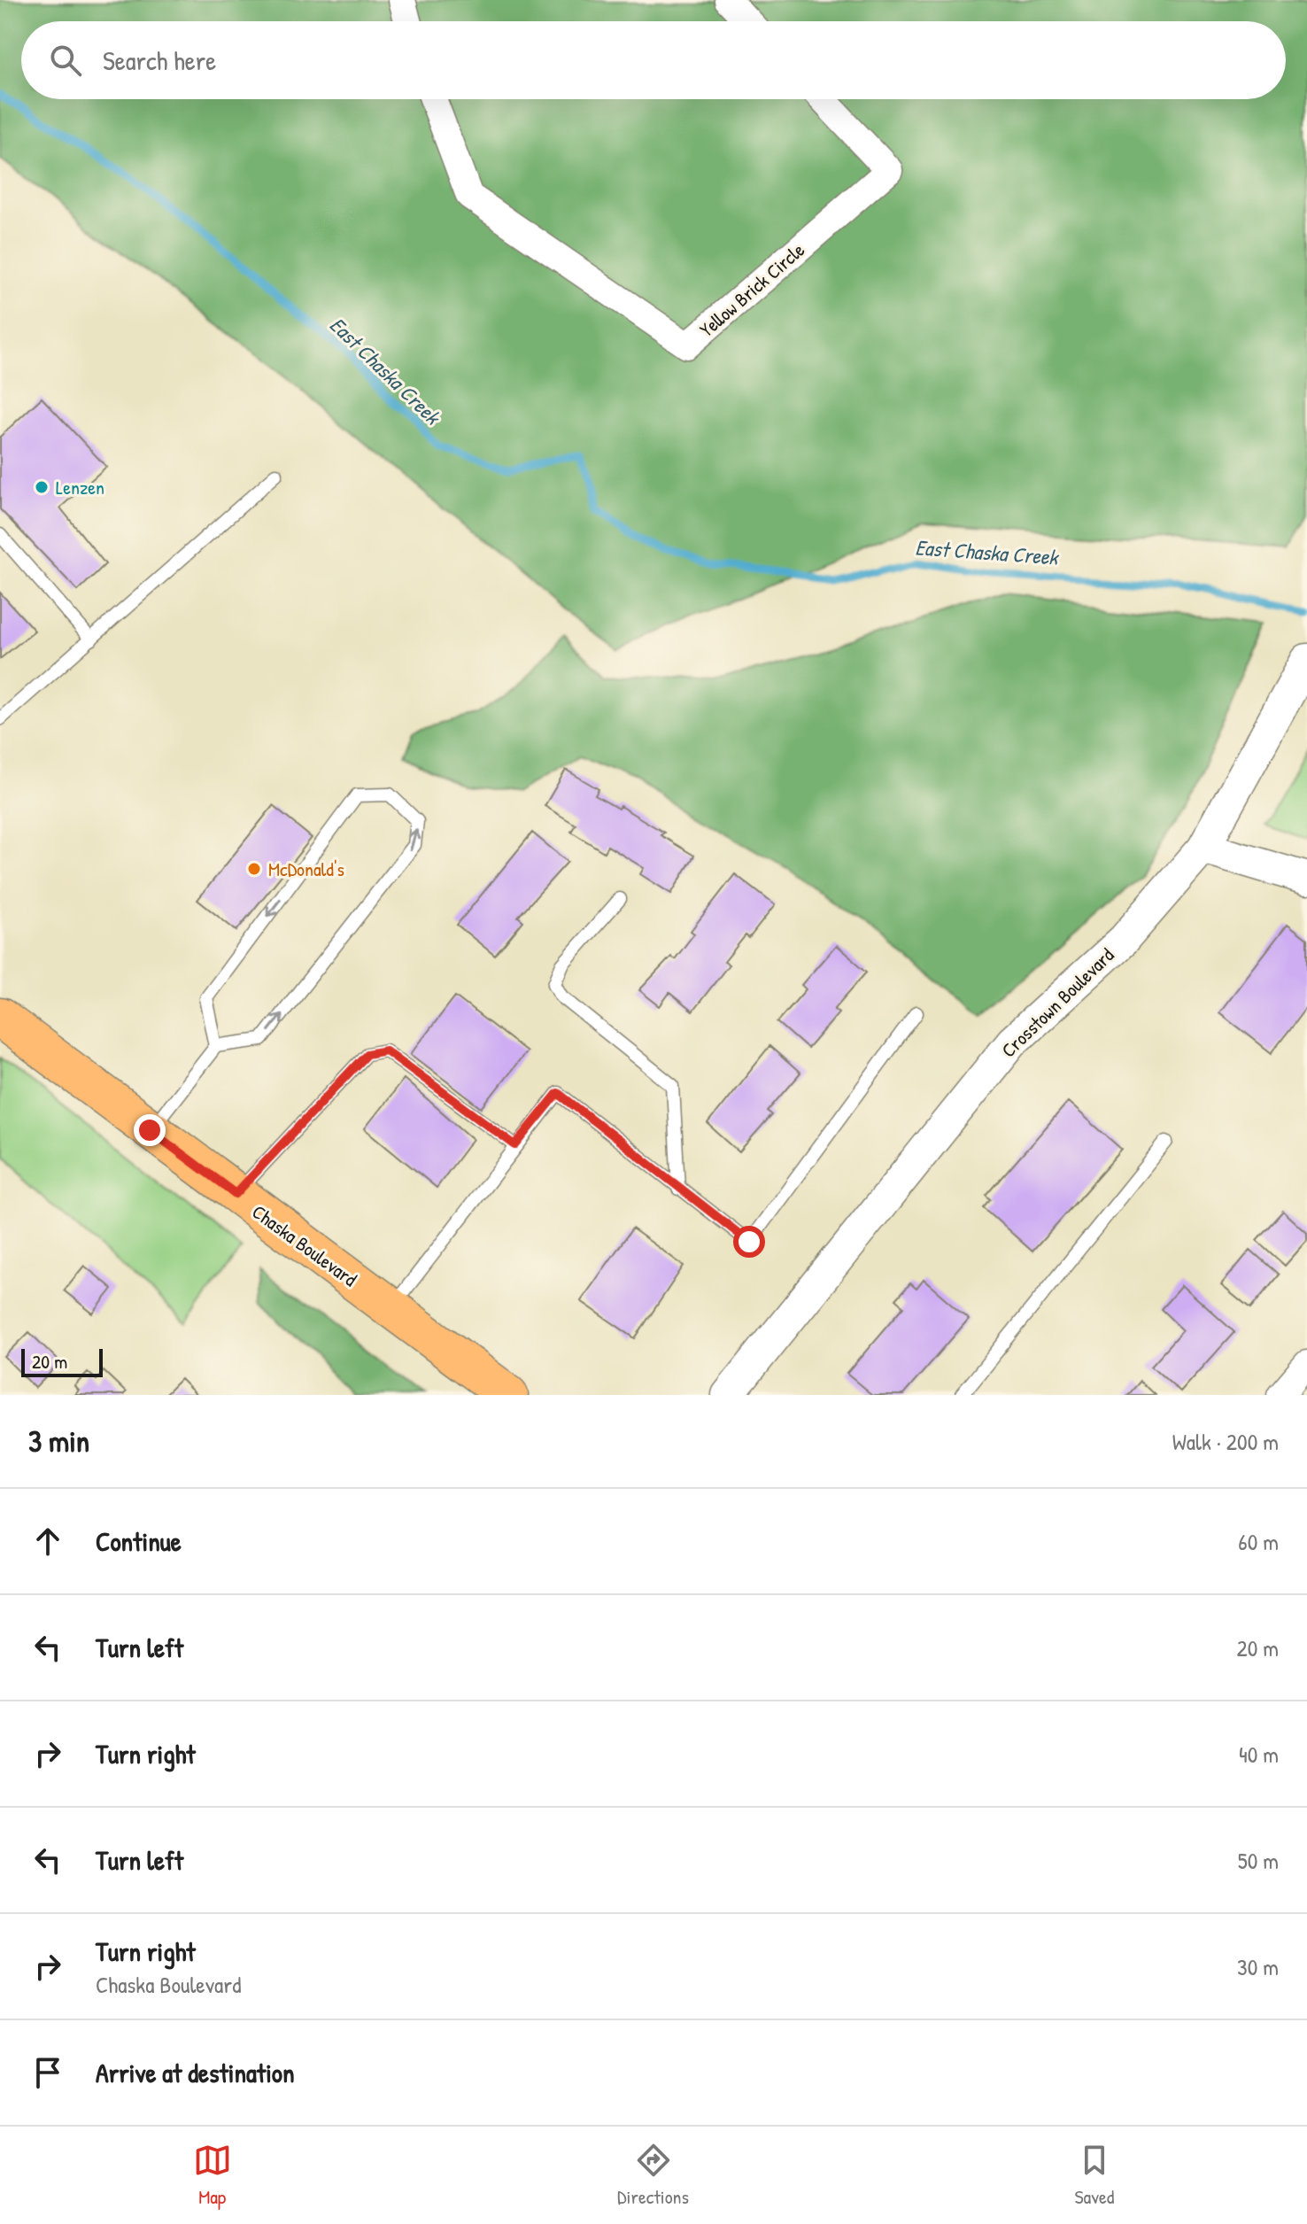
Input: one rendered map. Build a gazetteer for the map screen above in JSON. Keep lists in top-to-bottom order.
{
  "streets": {
    "main road": ["Chaska Boulevard"],
    "street": ["Yellow Brick Circle", "Crosstown Boulevard"]
  },
  "water": ["East Chaska Creek"],
  "places": ["Lenzen", "McDonald's"],
  "scale_bar": "20 m",
  "page": {
    "search": "Search here",
    "scale": "20 m",
    "heading": ["3 min", "Walk · 200 m"],
    "list": [
      ["Continue", "60 m"],
      ["Turn left", "20 m"],
      ["Turn right", "40 m"],
      ["Turn left", "50 m"],
      ["Turn right", "Chaska Boulevard", "30 m"],
      "Arrive at destination"
    ],
    "nav": ["Map", "Directions", "Saved"]
  }
}
